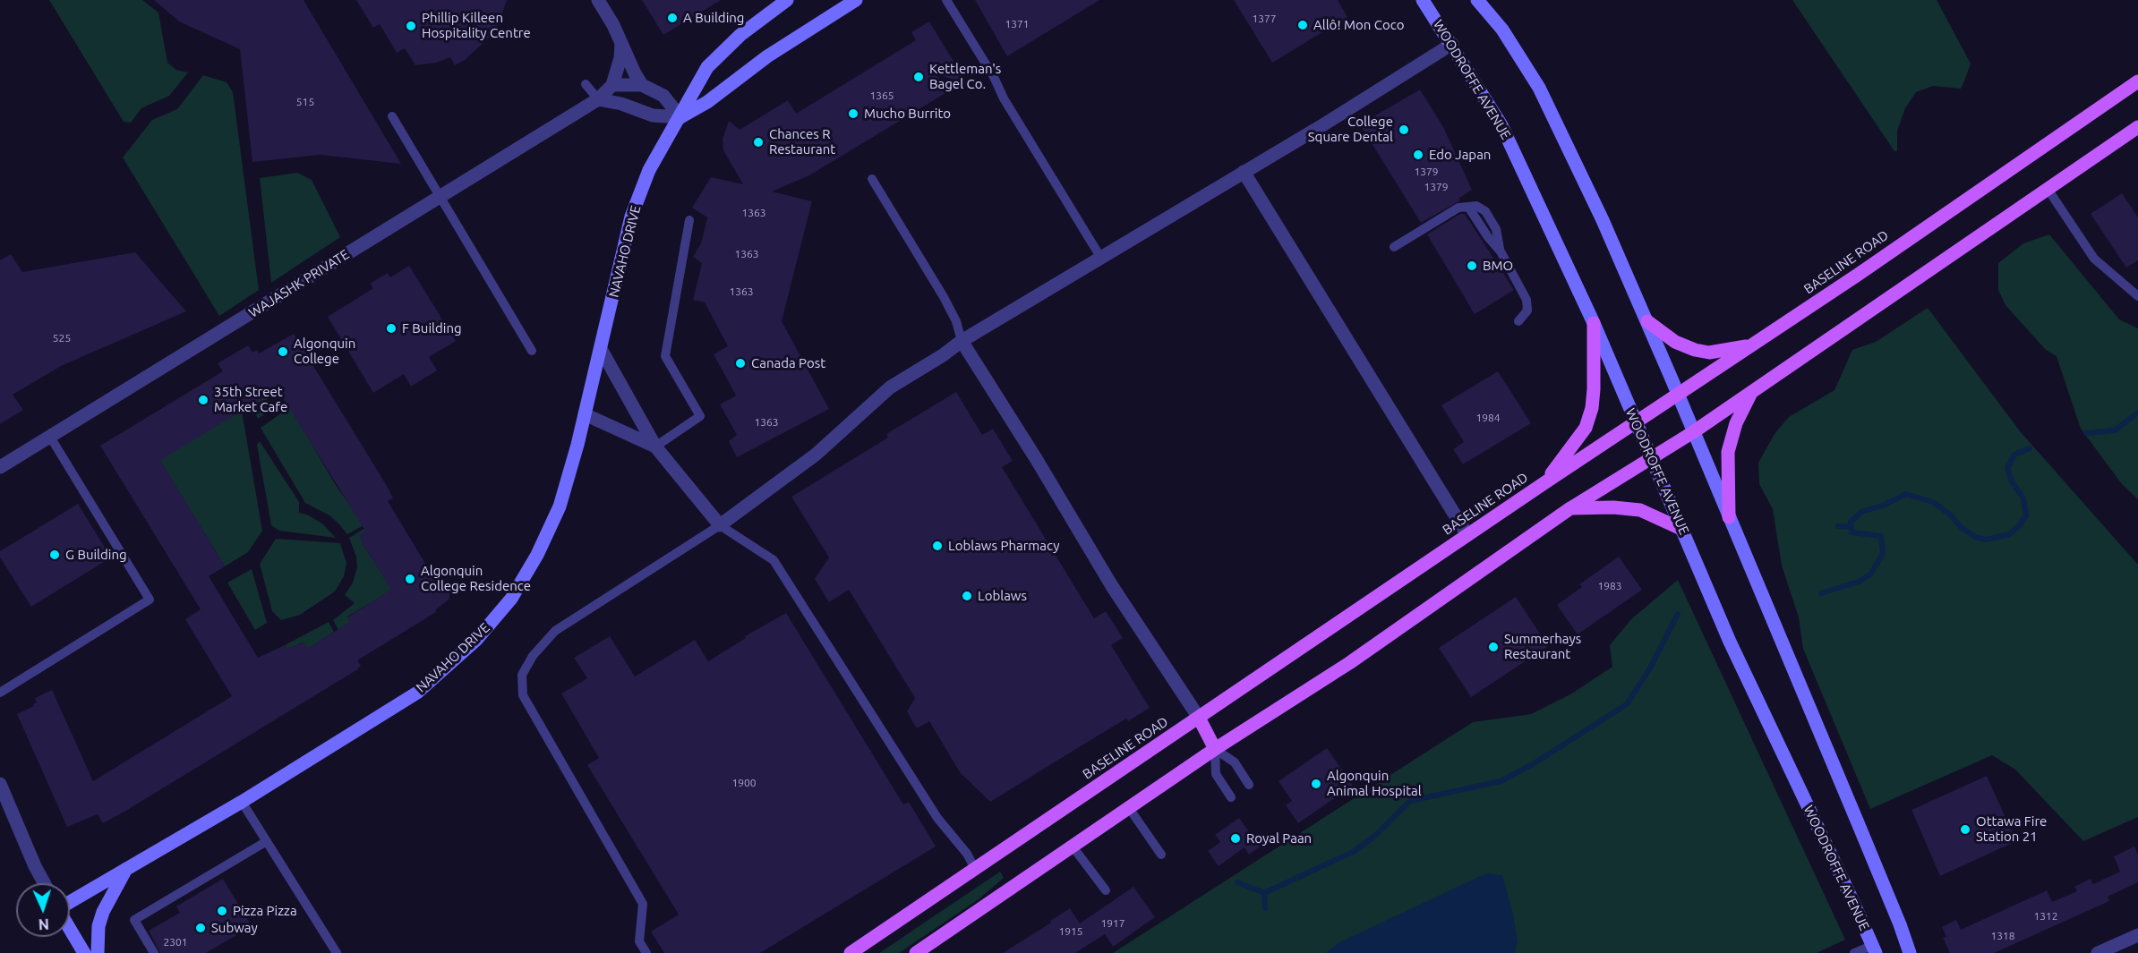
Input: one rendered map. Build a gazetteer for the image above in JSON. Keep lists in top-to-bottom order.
{
  "streets": {
    "main road": ["WOODROFFE AVENUE", "NAVAHO DRIVE", "BASELINE ROAD"],
    "street": ["WAJASHK PRIVATE"]
  },
  "crossings": [
    ["WOODROFFE AVENUE", "BASELINE ROAD"]
  ],
  "places": [
    "A Building",
    "Allô! Mon Coco",
    "Phillip Killeen Hospitality Centre",
    "Kettleman's Bagel Co.",
    "Mucho Burrito",
    "College Square Dental",
    "Chances R Restaurant",
    "Edo Japan",
    "BMO",
    "F Building",
    "Algonquin College",
    "Canada Post",
    "35th Street Market Cafe",
    "Loblaws Pharmacy",
    "G Building",
    "Algonquin College Residence",
    "Loblaws",
    "Summerhays Restaurant",
    "Algonquin Animal Hospital",
    "Ottawa Fire Station 21",
    "Royal Paan",
    "Pizza Pizza",
    "Subway"
  ],
  "house_numbers": [
    "1377",
    "1371",
    "1365",
    "515",
    "1379",
    "1379",
    "1363",
    "1363",
    "1363",
    "525",
    "1984",
    "1363",
    "1983",
    "1900",
    "1312",
    "1917",
    "1915",
    "1318",
    "2301"
  ],
  "north": "bottom"
}
